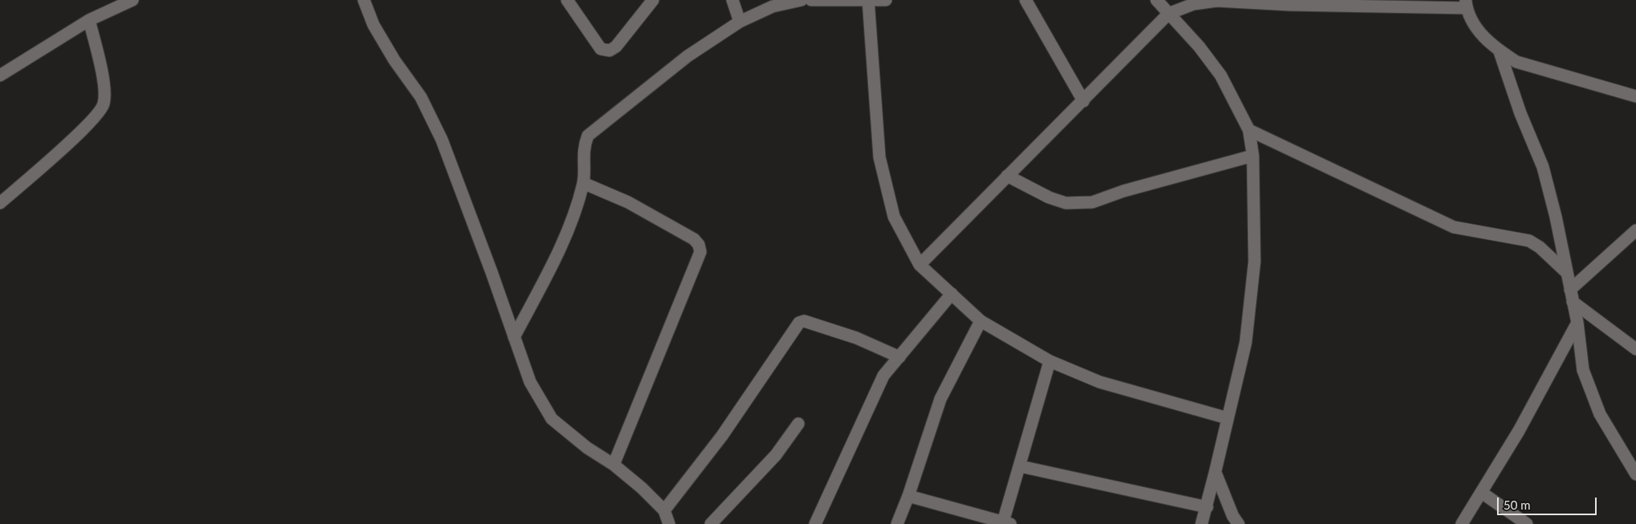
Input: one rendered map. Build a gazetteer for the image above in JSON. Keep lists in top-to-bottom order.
{
  "scale_bar": "50 m"
}
